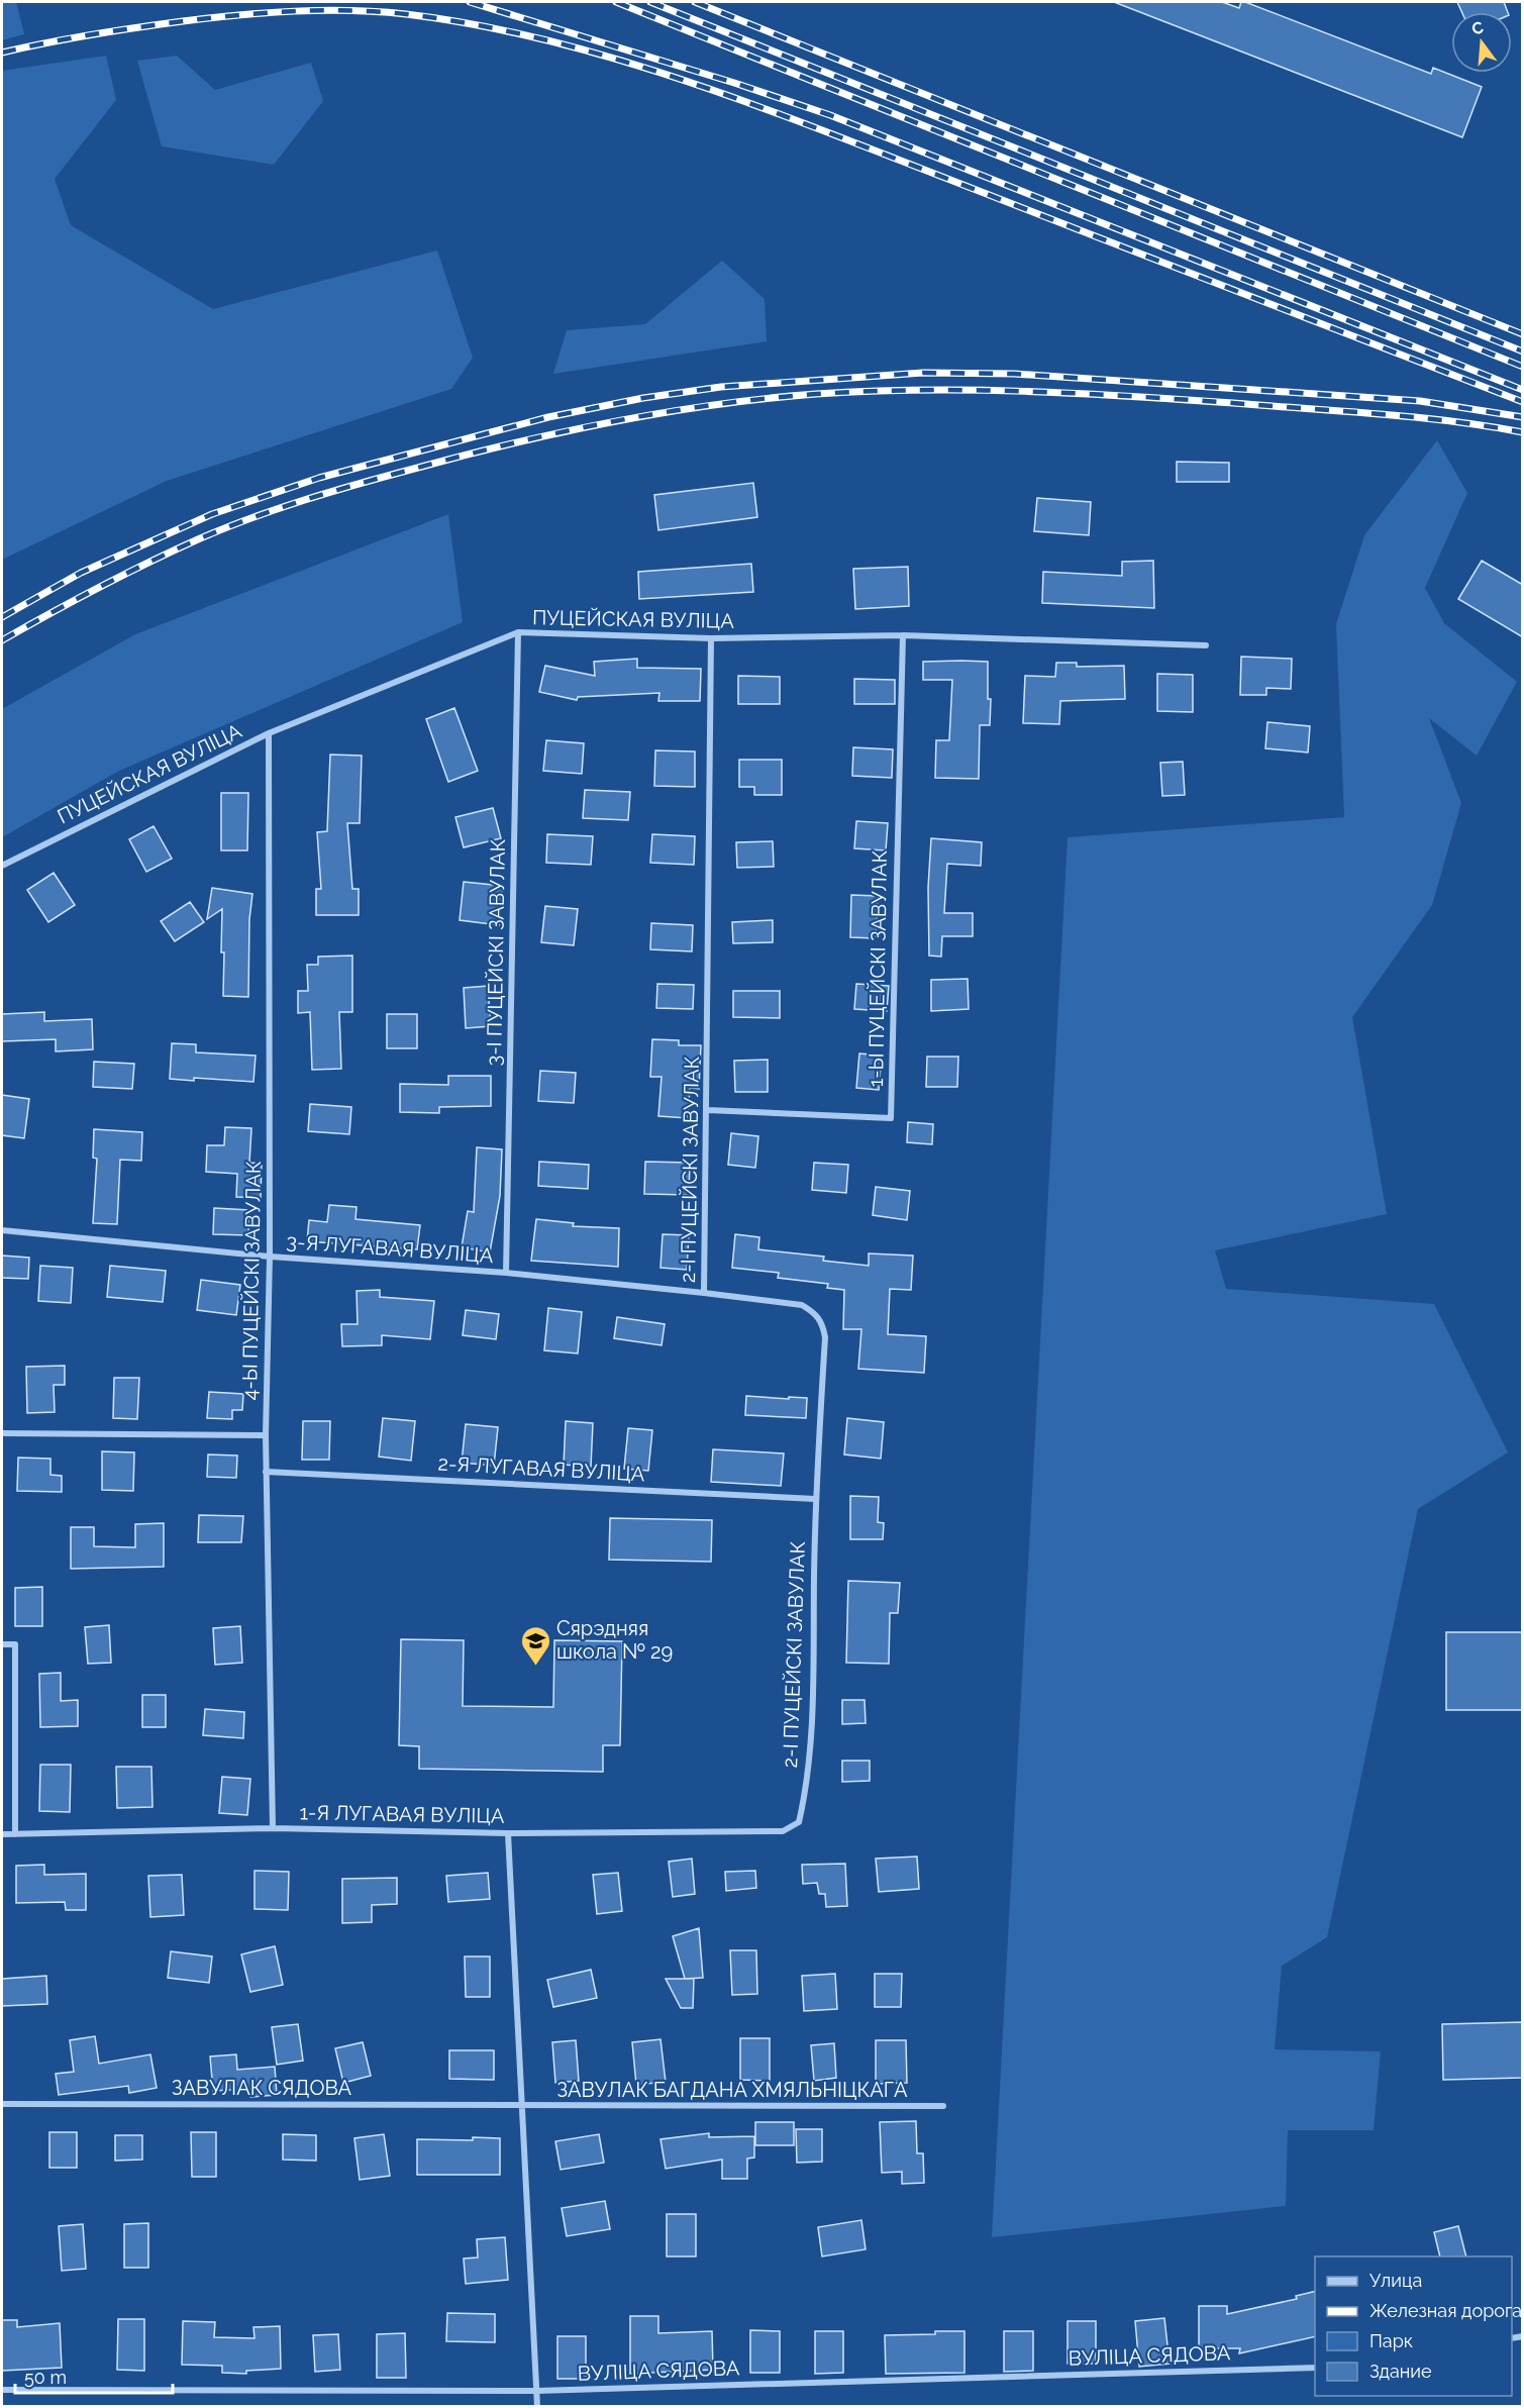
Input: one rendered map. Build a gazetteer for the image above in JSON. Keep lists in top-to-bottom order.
{
  "streets": {
    "street": [
      "ПУЦЕЙСКАЯ ВУЛІЦА",
      "3-І ПУЦЕЙСКІ ЗАВУЛАК",
      "1-Ы ПУЦЕЙСКІ ЗАВУЛАК",
      "2-І ПУЦЕЙСКІ ЗАВУЛАК",
      "3-Я ЛУГАВАЯ ВУЛІЦА",
      "4-Ы ПУЦЕЙСКІ ЗАВУЛАК",
      "2-Я ЛУГАВАЯ ВУЛІЦА",
      "1-Я ЛУГАВАЯ ВУЛІЦА",
      "ЗАВУЛАК СЯДОВА",
      "ЗАВУЛАК БАГДАНА ХМЯЛЬНІЦКАГА",
      "ВУЛІЦА СЯДОВА"
    ]
  },
  "crossings": [
    ["ПУЦЕЙСКАЯ ВУЛІЦА", "3-І ПУЦЕЙСКІ ЗАВУЛАК"],
    ["ПУЦЕЙСКАЯ ВУЛІЦА", "1-Ы ПУЦЕЙСКІ ЗАВУЛАК"],
    ["ПУЦЕЙСКАЯ ВУЛІЦА", "2-І ПУЦЕЙСКІ ЗАВУЛАК"],
    ["ПУЦЕЙСКАЯ ВУЛІЦА", "4-Ы ПУЦЕЙСКІ ЗАВУЛАК"],
    ["3-І ПУЦЕЙСКІ ЗАВУЛАК", "3-Я ЛУГАВАЯ ВУЛІЦА"],
    ["1-Ы ПУЦЕЙСКІ ЗАВУЛАК", "2-І ПУЦЕЙСКІ ЗАВУЛАК"],
    ["2-І ПУЦЕЙСКІ ЗАВУЛАК", "3-Я ЛУГАВАЯ ВУЛІЦА"],
    ["2-І ПУЦЕЙСКІ ЗАВУЛАК", "2-Я ЛУГАВАЯ ВУЛІЦА"],
    ["2-І ПУЦЕЙСКІ ЗАВУЛАК", "1-Я ЛУГАВАЯ ВУЛІЦА"],
    ["3-Я ЛУГАВАЯ ВУЛІЦА", "4-Ы ПУЦЕЙСКІ ЗАВУЛАК"],
    ["4-Ы ПУЦЕЙСКІ ЗАВУЛАК", "2-Я ЛУГАВАЯ ВУЛІЦА"],
    ["4-Ы ПУЦЕЙСКІ ЗАВУЛАК", "1-Я ЛУГАВАЯ ВУЛІЦА"],
    ["ЗАВУЛАК СЯДОВА", "ЗАВУЛАК БАГДАНА ХМЯЛЬНІЦКАГА"]
  ],
  "places": {
    "school or university": ["Сярэдняя школа № 29"]
  },
  "legend": [
    "Улица",
    "Железная дорога",
    "Парк",
    "Здание"
  ],
  "scale_bar": "50 m",
  "north": "top"
}
